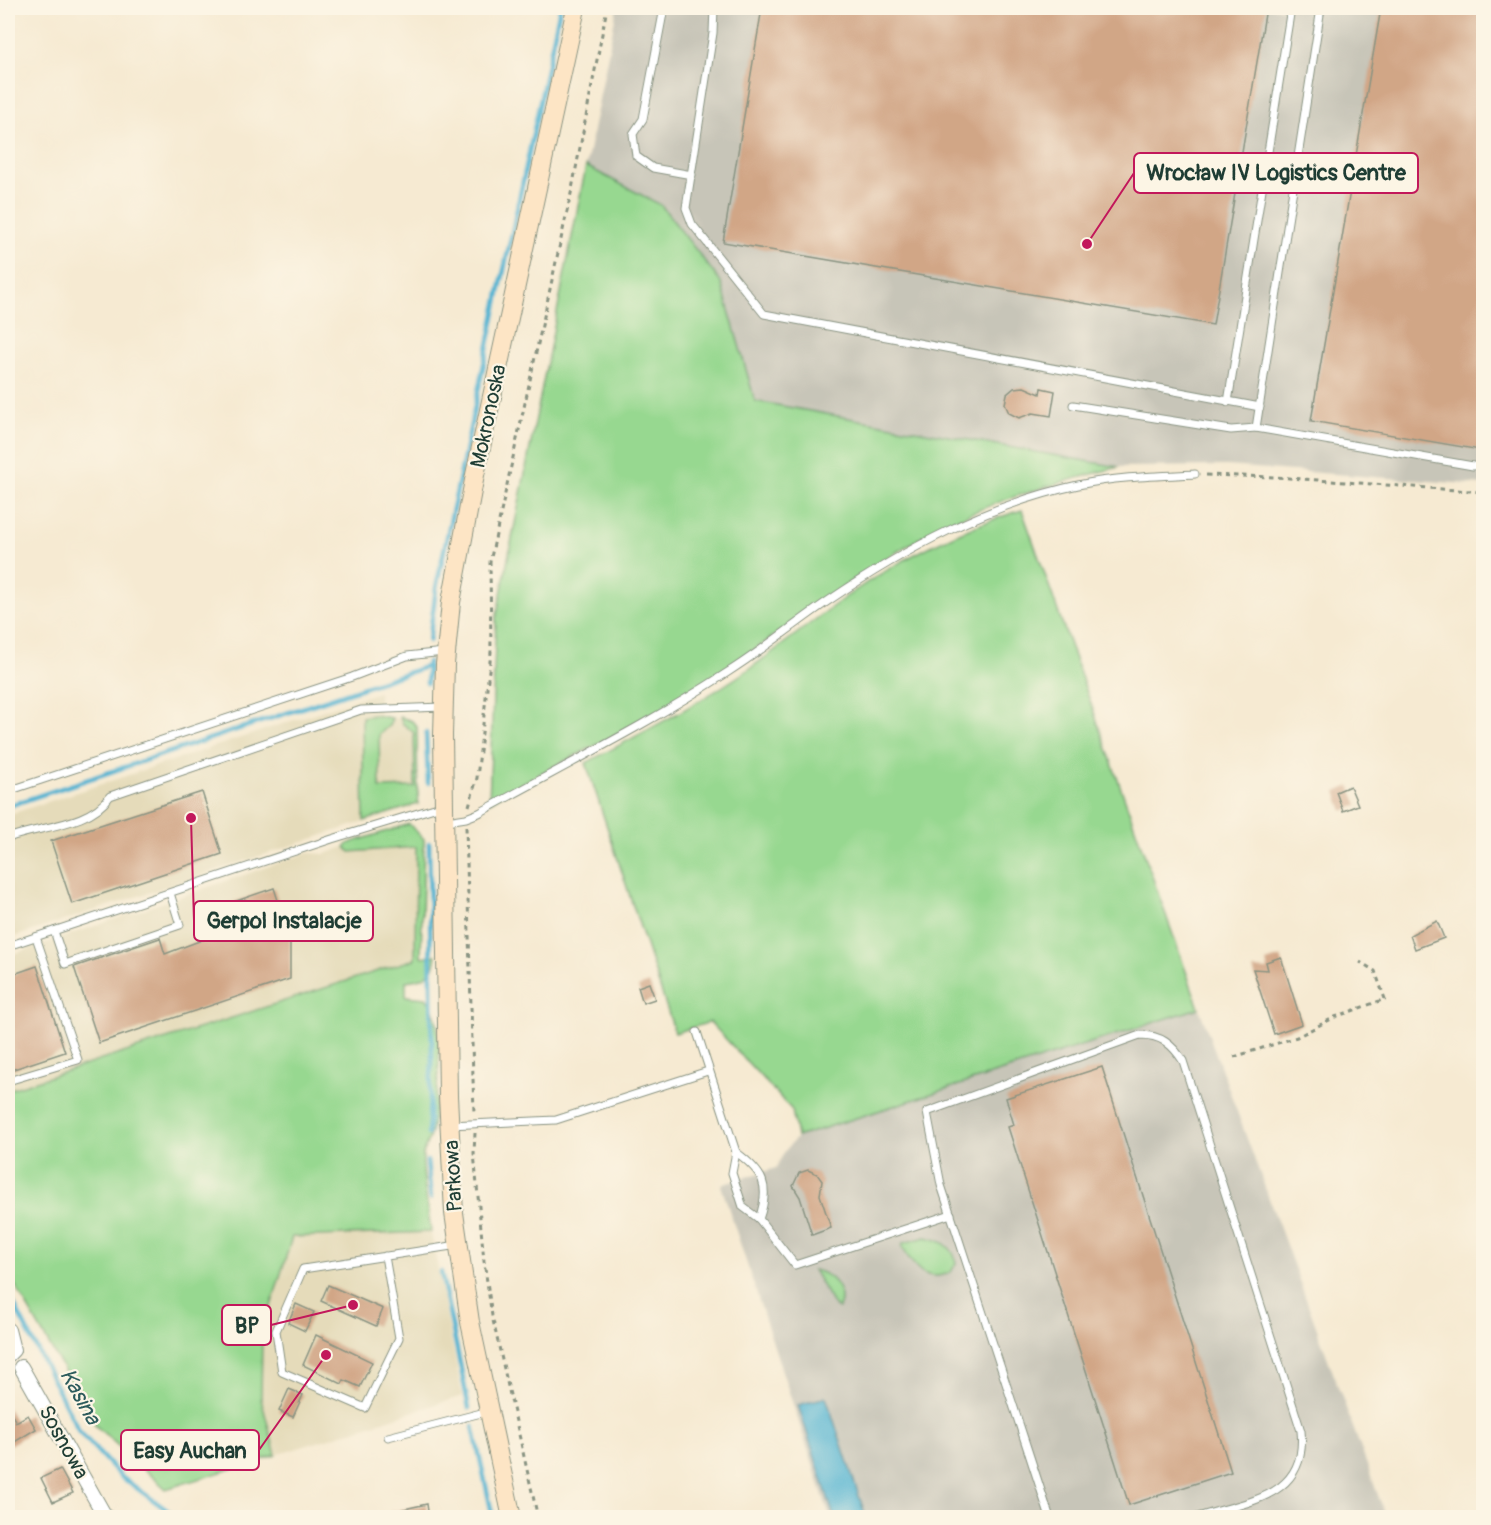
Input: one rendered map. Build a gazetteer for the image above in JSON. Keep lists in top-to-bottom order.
{
  "streets": {
    "main road": ["Mokronoska", "Parkowa"],
    "street": ["Sosnowa"]
  },
  "crossings": [
    ["Mokronoska", "Parkowa"]
  ],
  "water": ["Kasina"],
  "places": [
    "Wrocław IV Logistics Centre",
    "Gerpol Instalacje",
    "BP",
    "Easy Auchan"
  ]
}
